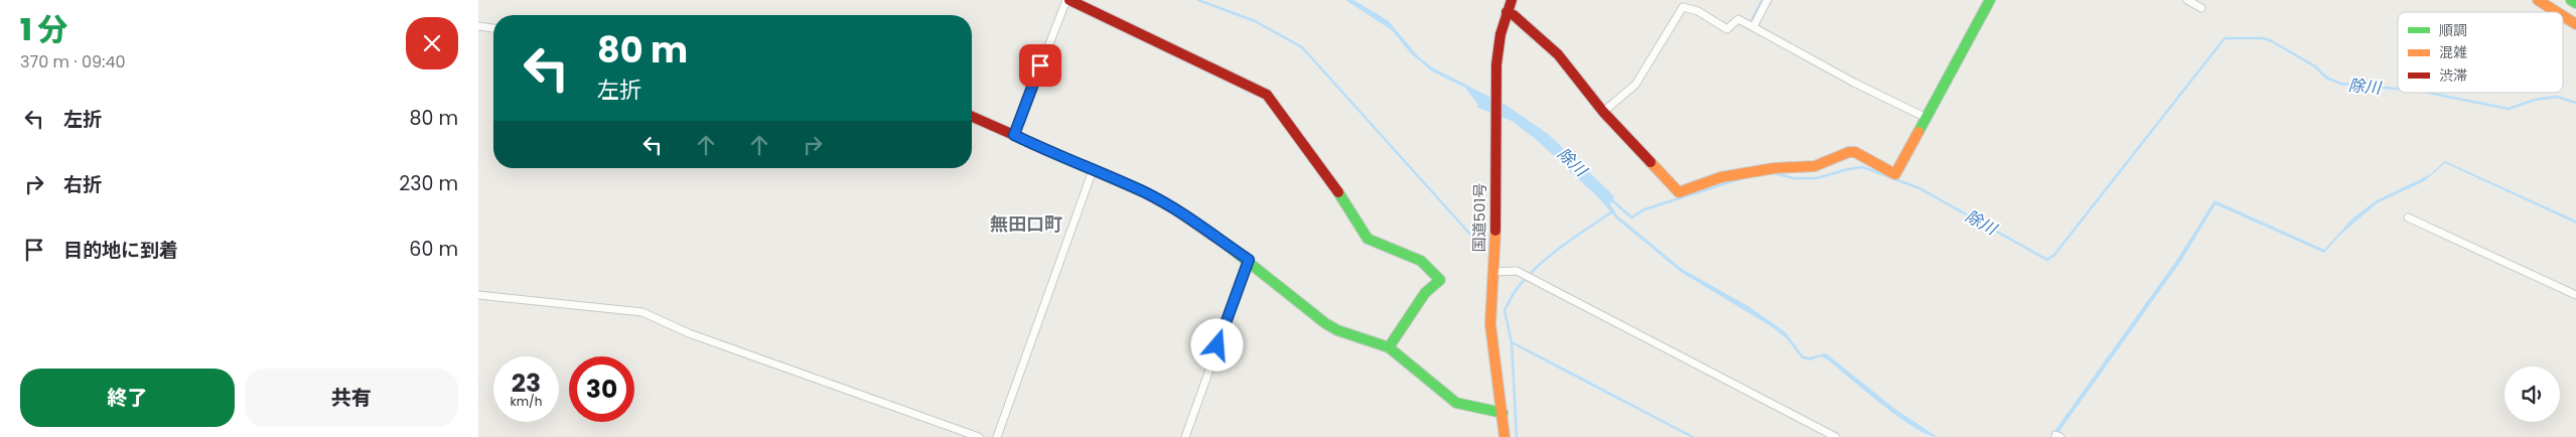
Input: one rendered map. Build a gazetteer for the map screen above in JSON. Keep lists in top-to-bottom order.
{
  "streets": {
    "main road": ["国道501号"]
  },
  "districts": ["無田口町"],
  "water": ["除川"],
  "legend": ["順調", "混雑", "渋滞"],
  "page": {
    "heading": ["1 分", "370 m · 09:40"],
    "turn": ["80 m", "左折"],
    "list": [
      {
        "name": "左折",
        "value": "80 m"
      },
      {
        "name": "右折",
        "value": "230 m"
      },
      {
        "name": "目的地に到着",
        "value": "60 m"
      }
    ],
    "speed": "23 km/h",
    "limit": "30",
    "buttons": ["終了", "共有"]
  }
}
